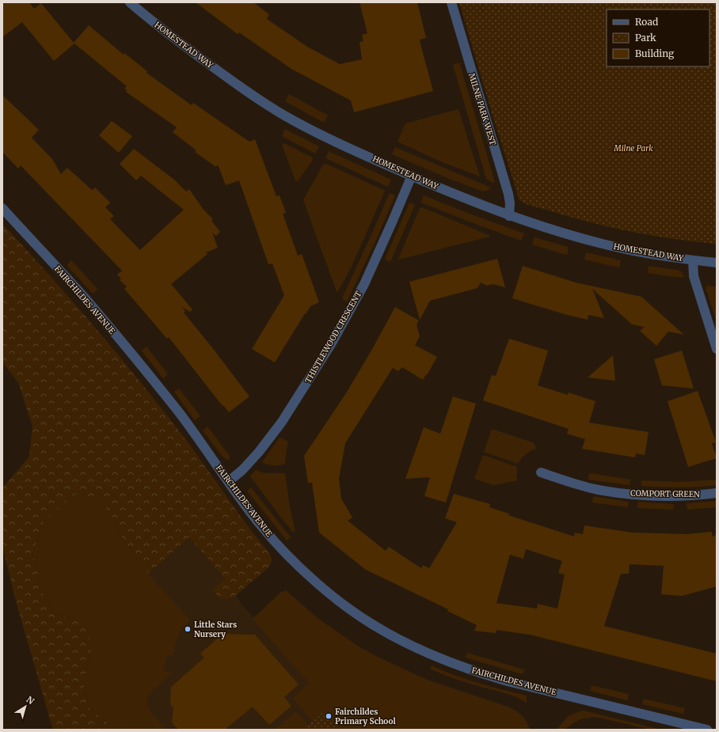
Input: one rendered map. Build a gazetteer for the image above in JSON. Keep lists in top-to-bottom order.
{
  "streets": {
    "street": [
      "HOMESTEAD WAY",
      "MILNE PARK WEST",
      "FAIRCHILDES AVENUE",
      "THISTLEWOOD CRESCENT",
      "COMPORT GREEN"
    ]
  },
  "crossings": [
    ["HOMESTEAD WAY", "MILNE PARK WEST"],
    ["HOMESTEAD WAY", "THISTLEWOOD CRESCENT"],
    ["FAIRCHILDES AVENUE", "THISTLEWOOD CRESCENT"]
  ],
  "parks": ["Milne Park"],
  "places": ["Little Stars Nursery", "Fairchildes Primary School"],
  "legend": ["Road", "Park", "Building"],
  "north": "top right"
}
